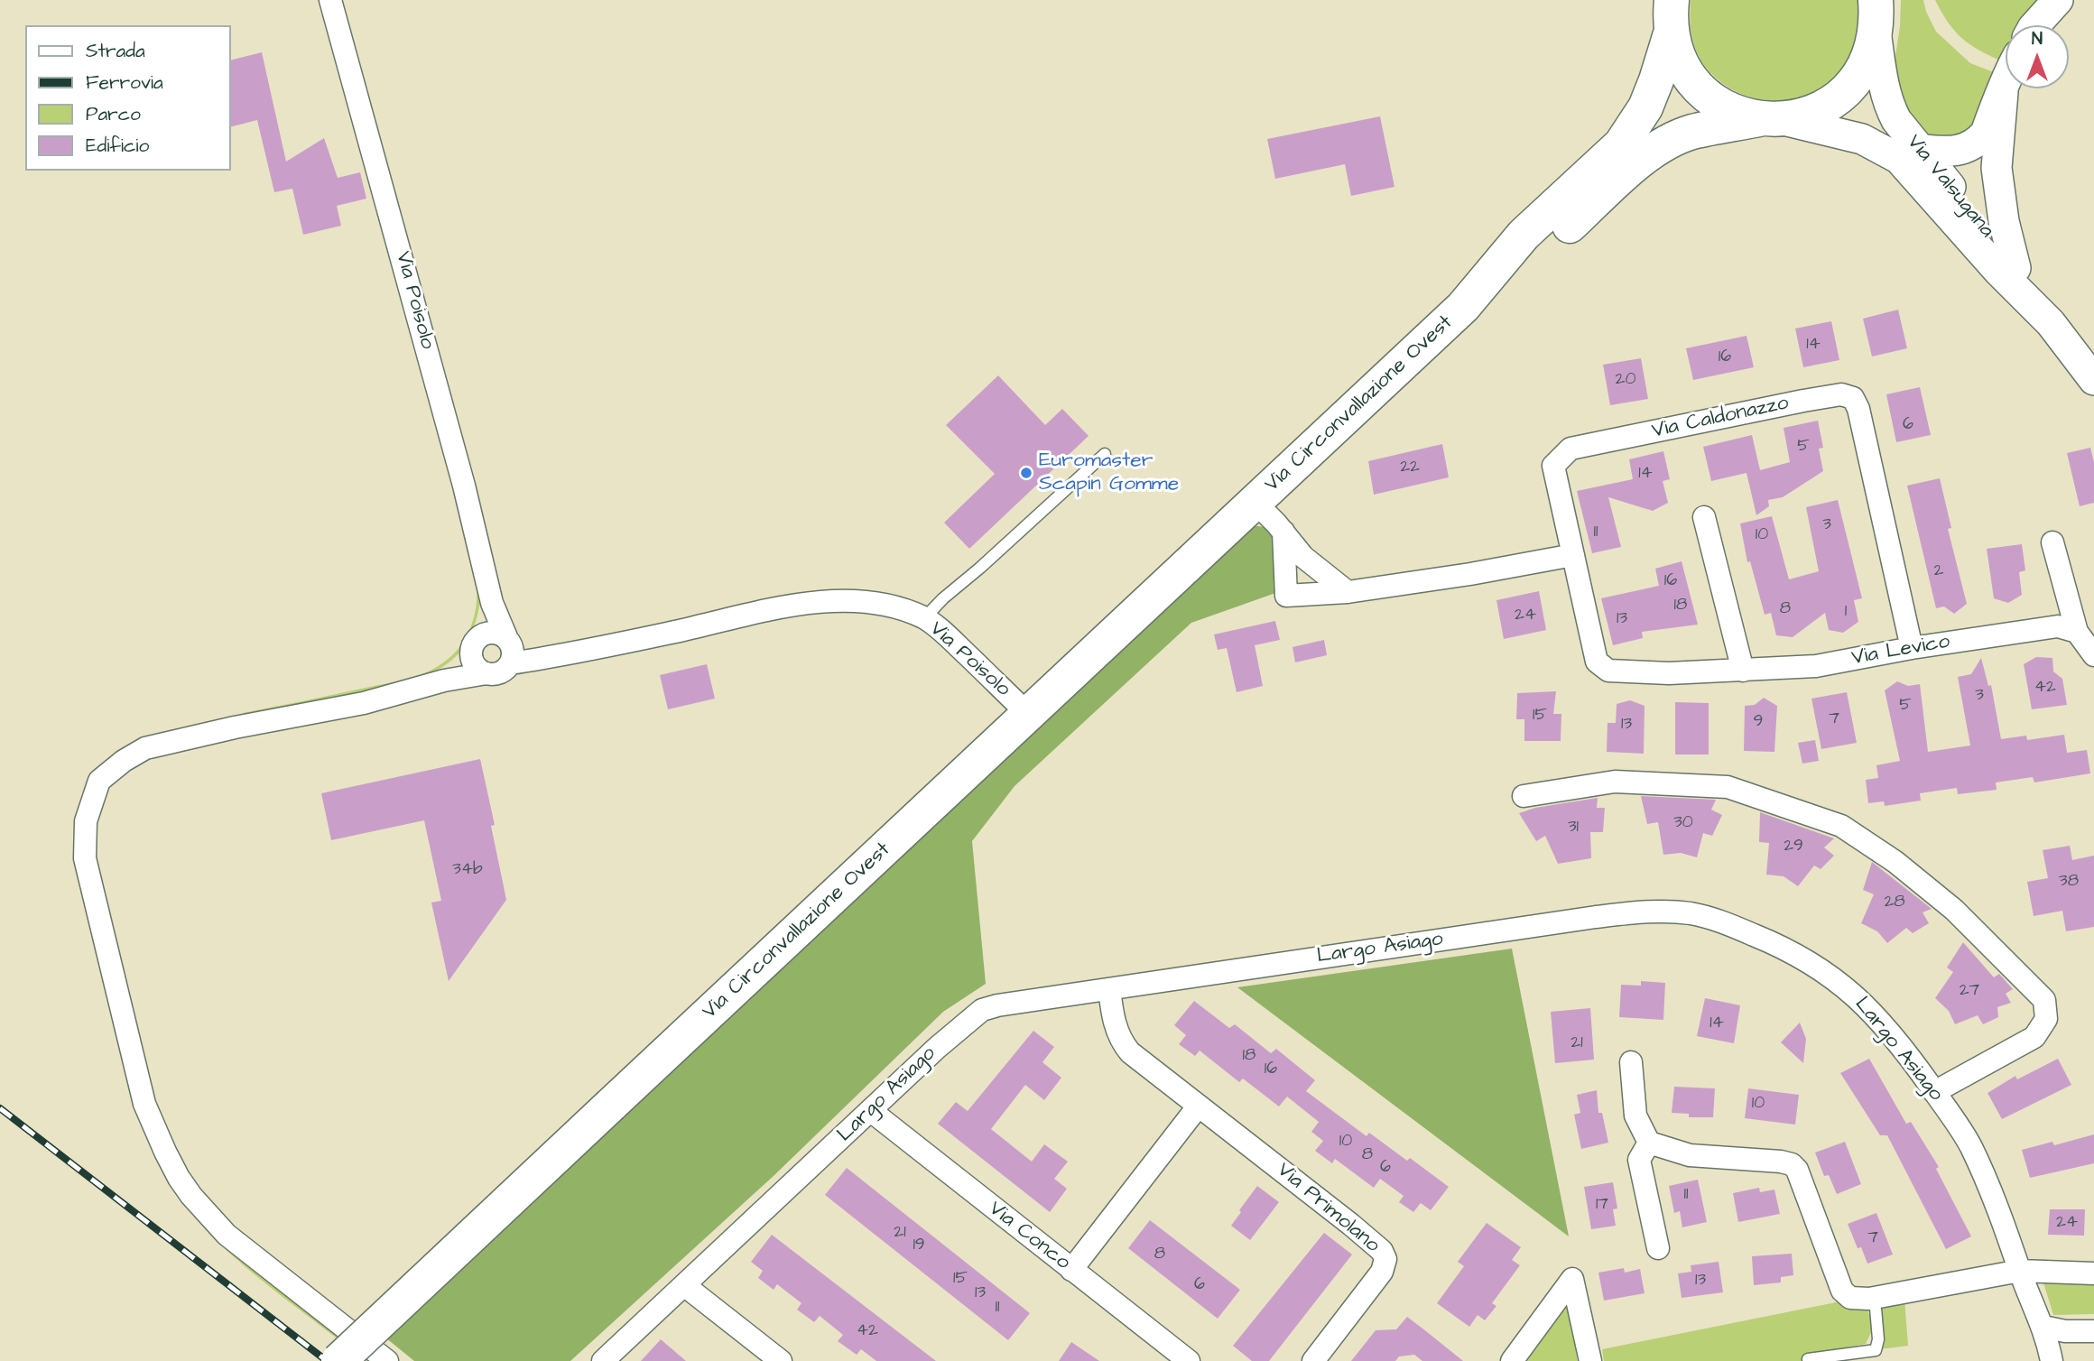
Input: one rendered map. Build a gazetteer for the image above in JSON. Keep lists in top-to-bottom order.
{
  "streets": {
    "main road": ["Via Valsugana", "Via Circonvallazione Ovest"],
    "street": [
      "Via Poisolo",
      "Via Caldonazzo",
      "Via Levico",
      "Largo Asiago",
      "Via Primolano",
      "Via Conco"
    ]
  },
  "crossings": [
    ["Via Valsugana", "Via Circonvallazione Ovest"],
    ["Via Poisolo", "Via Circonvallazione Ovest"],
    ["Via Caldonazzo", "Via Levico"],
    ["Largo Asiago", "Via Primolano"],
    ["Largo Asiago", "Via Conco"]
  ],
  "places": ["Euromaster Scapin Gomme"],
  "house_numbers": [
    "14",
    "16",
    "20",
    "6",
    "5",
    "22",
    "14",
    "3",
    "11",
    "10",
    "2",
    "16",
    "18",
    "8",
    "1",
    "24",
    "13",
    "42",
    "3",
    "5",
    "15",
    "7",
    "9",
    "13",
    "30",
    "31",
    "29",
    "34b",
    "38",
    "28",
    "27",
    "14",
    "21",
    "18",
    "16",
    "10",
    "10",
    "8",
    "6",
    "11",
    "17",
    "24",
    "21",
    "7",
    "19",
    "8",
    "15",
    "13",
    "6",
    "13",
    "11",
    "42"
  ],
  "legend": [
    "Strada",
    "Ferrovia",
    "Parco",
    "Edificio"
  ],
  "north": "top"
}
